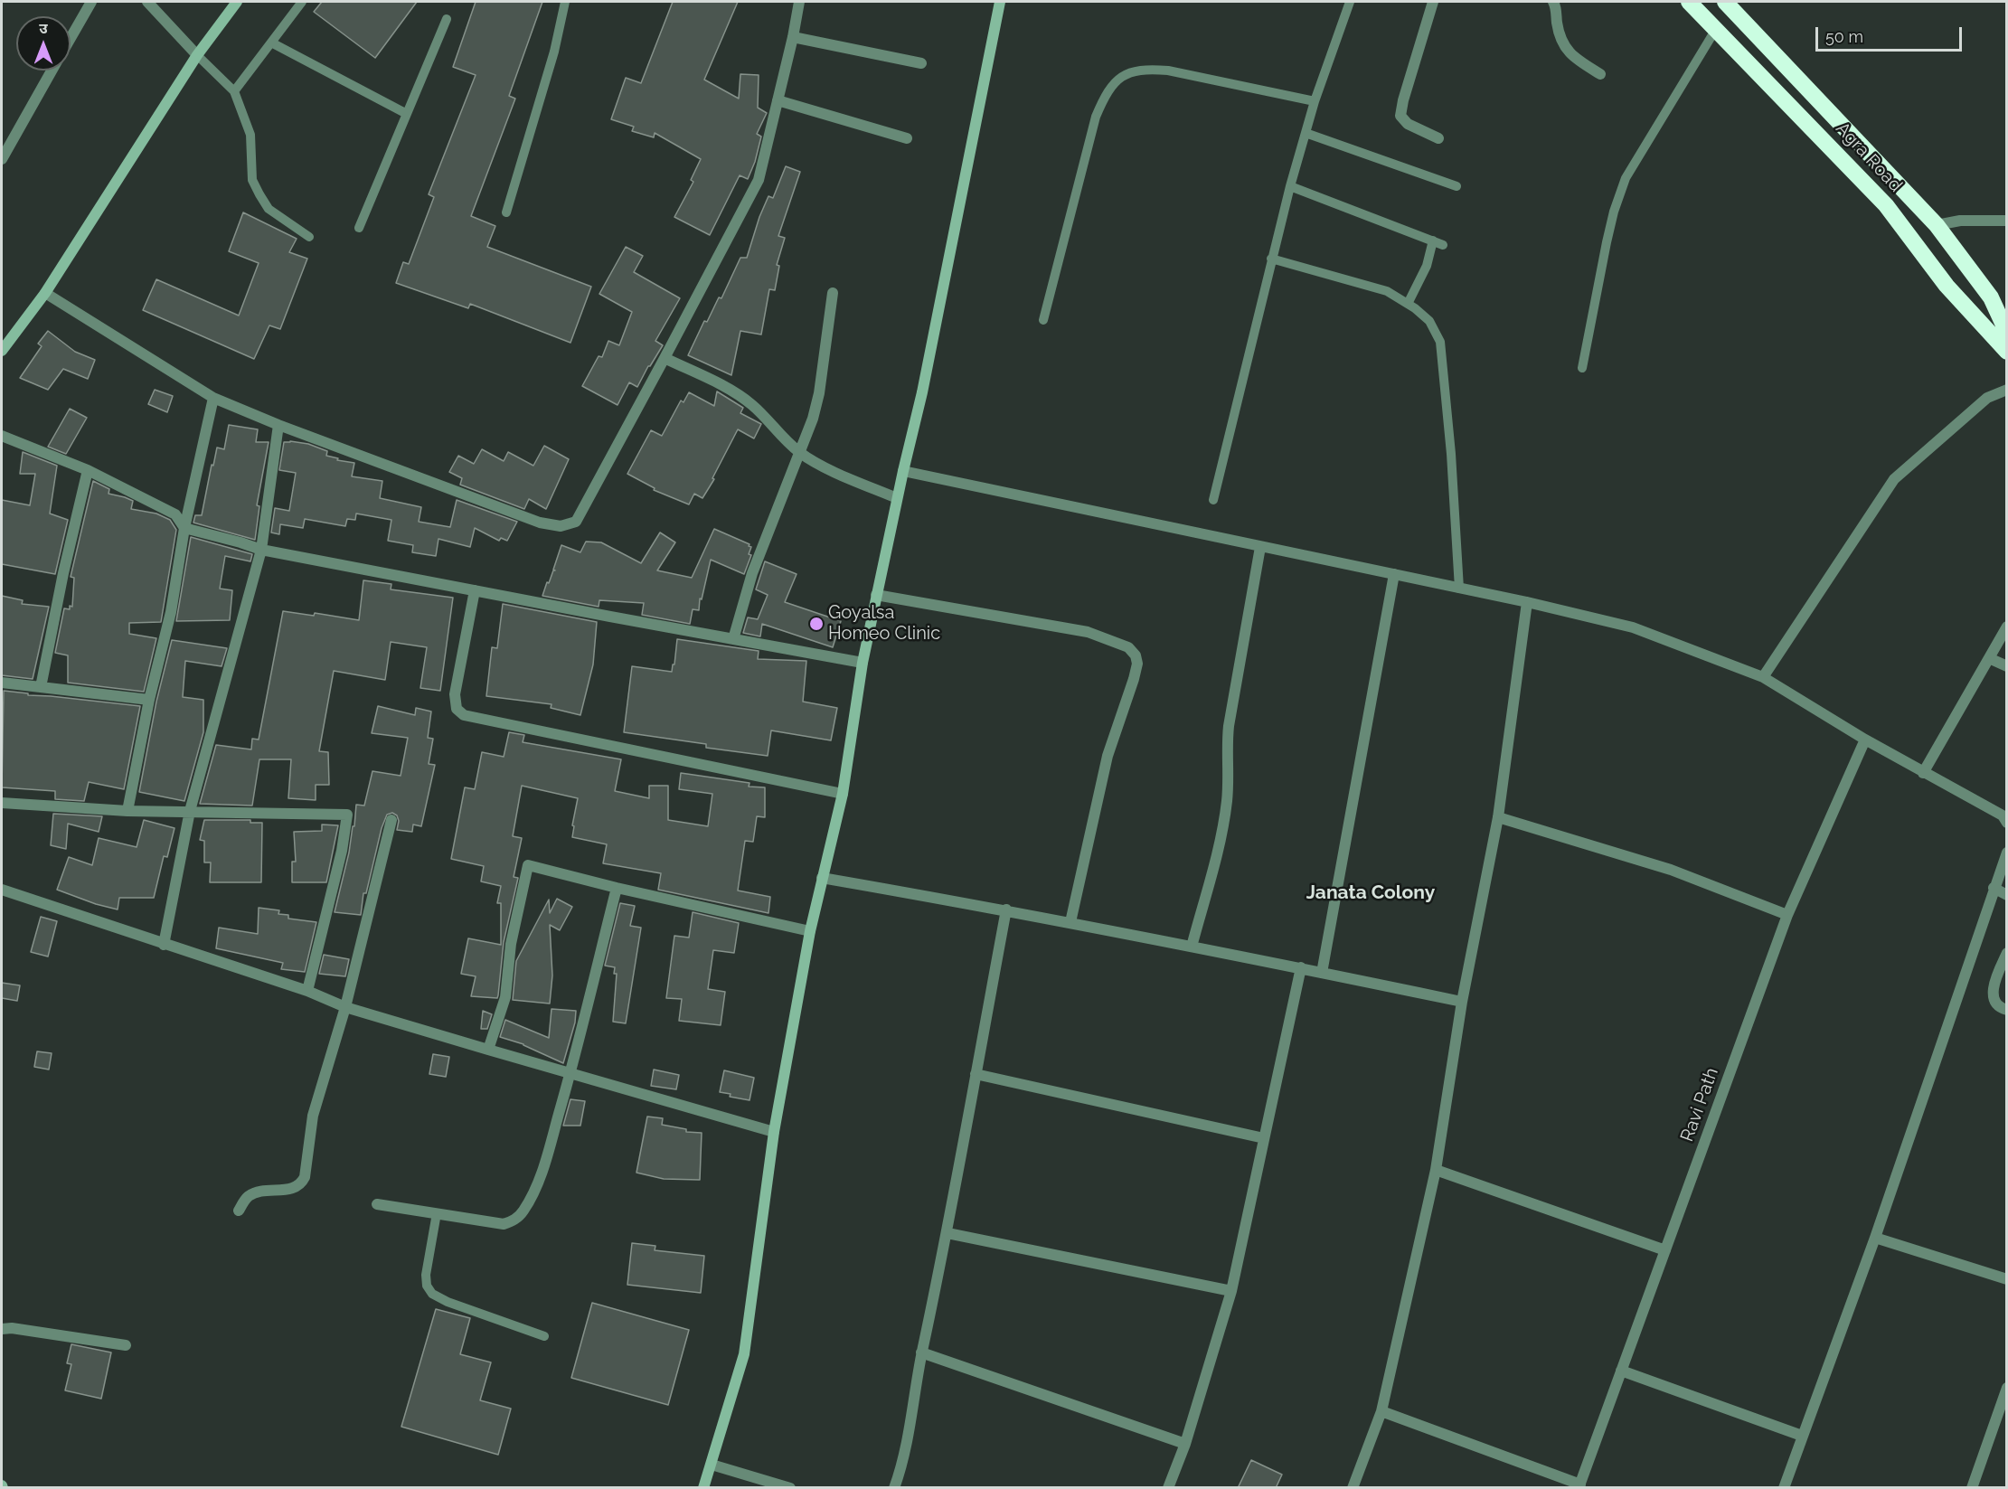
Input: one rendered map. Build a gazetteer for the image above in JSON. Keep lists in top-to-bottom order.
{
  "streets": {
    "highway": ["Agra Road"],
    "street": ["Ravi Path"]
  },
  "districts": ["Janata Colony"],
  "places": ["Goyalsa Homeo Clinic"],
  "scale_bar": "50 m",
  "north": "top"
}
